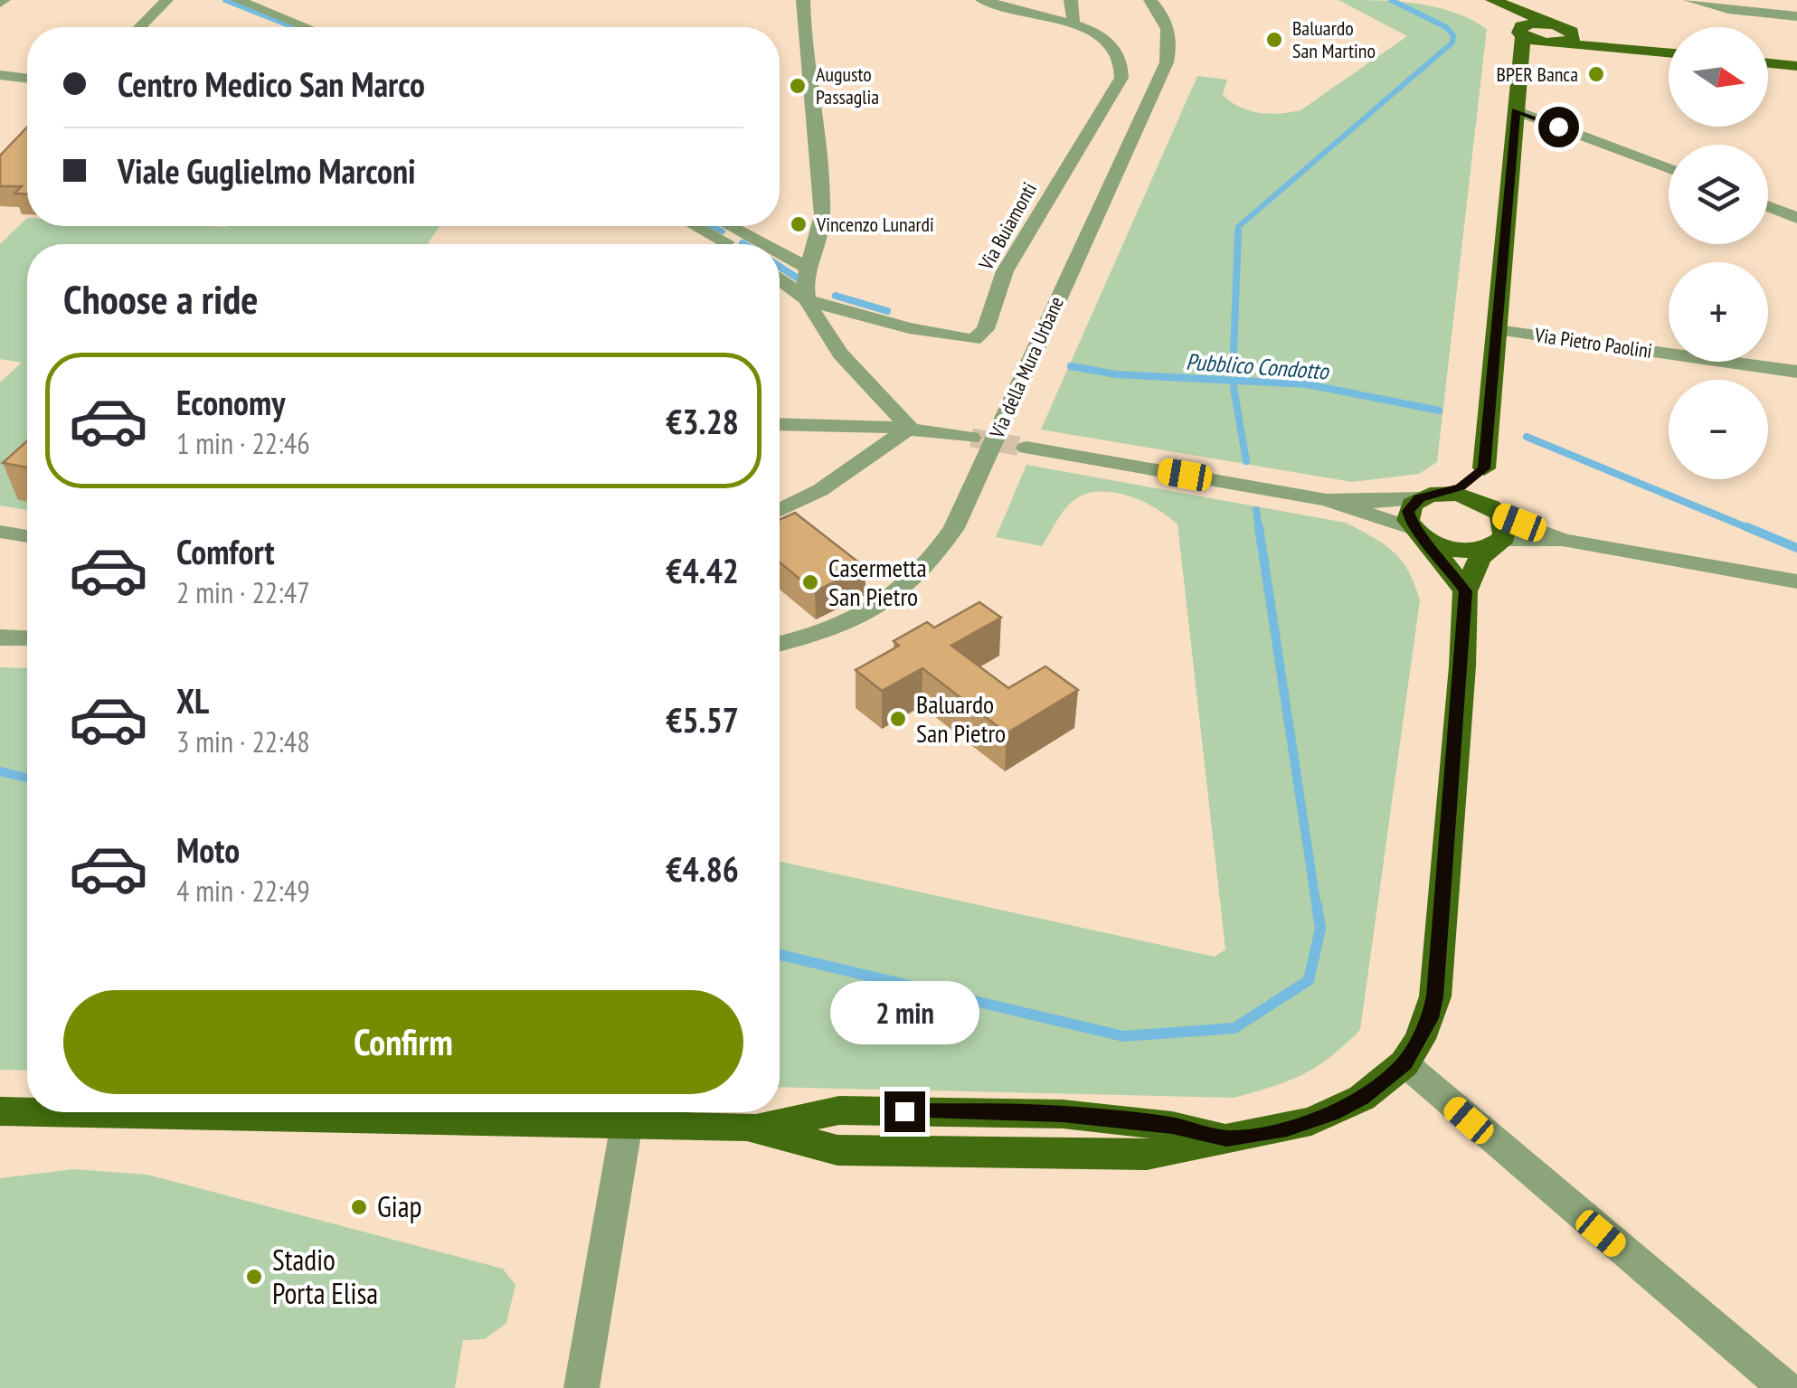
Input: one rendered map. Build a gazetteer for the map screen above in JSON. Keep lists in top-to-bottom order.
{
  "streets": {
    "street": ["Via Buiamonti", "Via Pietro Paolini", "Via della Mura Urbane"]
  },
  "water": ["Pubblico Condotto"],
  "places": [
    "Baluardo San Martino",
    "BPER Banca",
    "Augusto Passaglia",
    "Vincenzo Lunardi",
    "Casermetta San Pietro",
    "Baluardo San Pietro",
    "Giap",
    "Stadio Porta Elisa"
  ],
  "north": "right",
  "page": {
    "map_buttons": ["+", "−"],
    "banner": ["Centro Medico San Marco", "Viale Guglielmo Marconi"],
    "heading": "Choose a ride",
    "list": [
      {
        "name": "Economy",
        "note": "1 min · 22:46",
        "value": "€3.28"
      },
      {
        "name": "Comfort",
        "note": "2 min · 22:47",
        "value": "€4.42"
      },
      {
        "name": "XL",
        "note": "3 min · 22:48",
        "value": "€5.57"
      },
      {
        "name": "Moto",
        "note": "4 min · 22:49",
        "value": "€4.86"
      }
    ],
    "buttons": "Confirm",
    "bubble": "2 min"
  }
}
